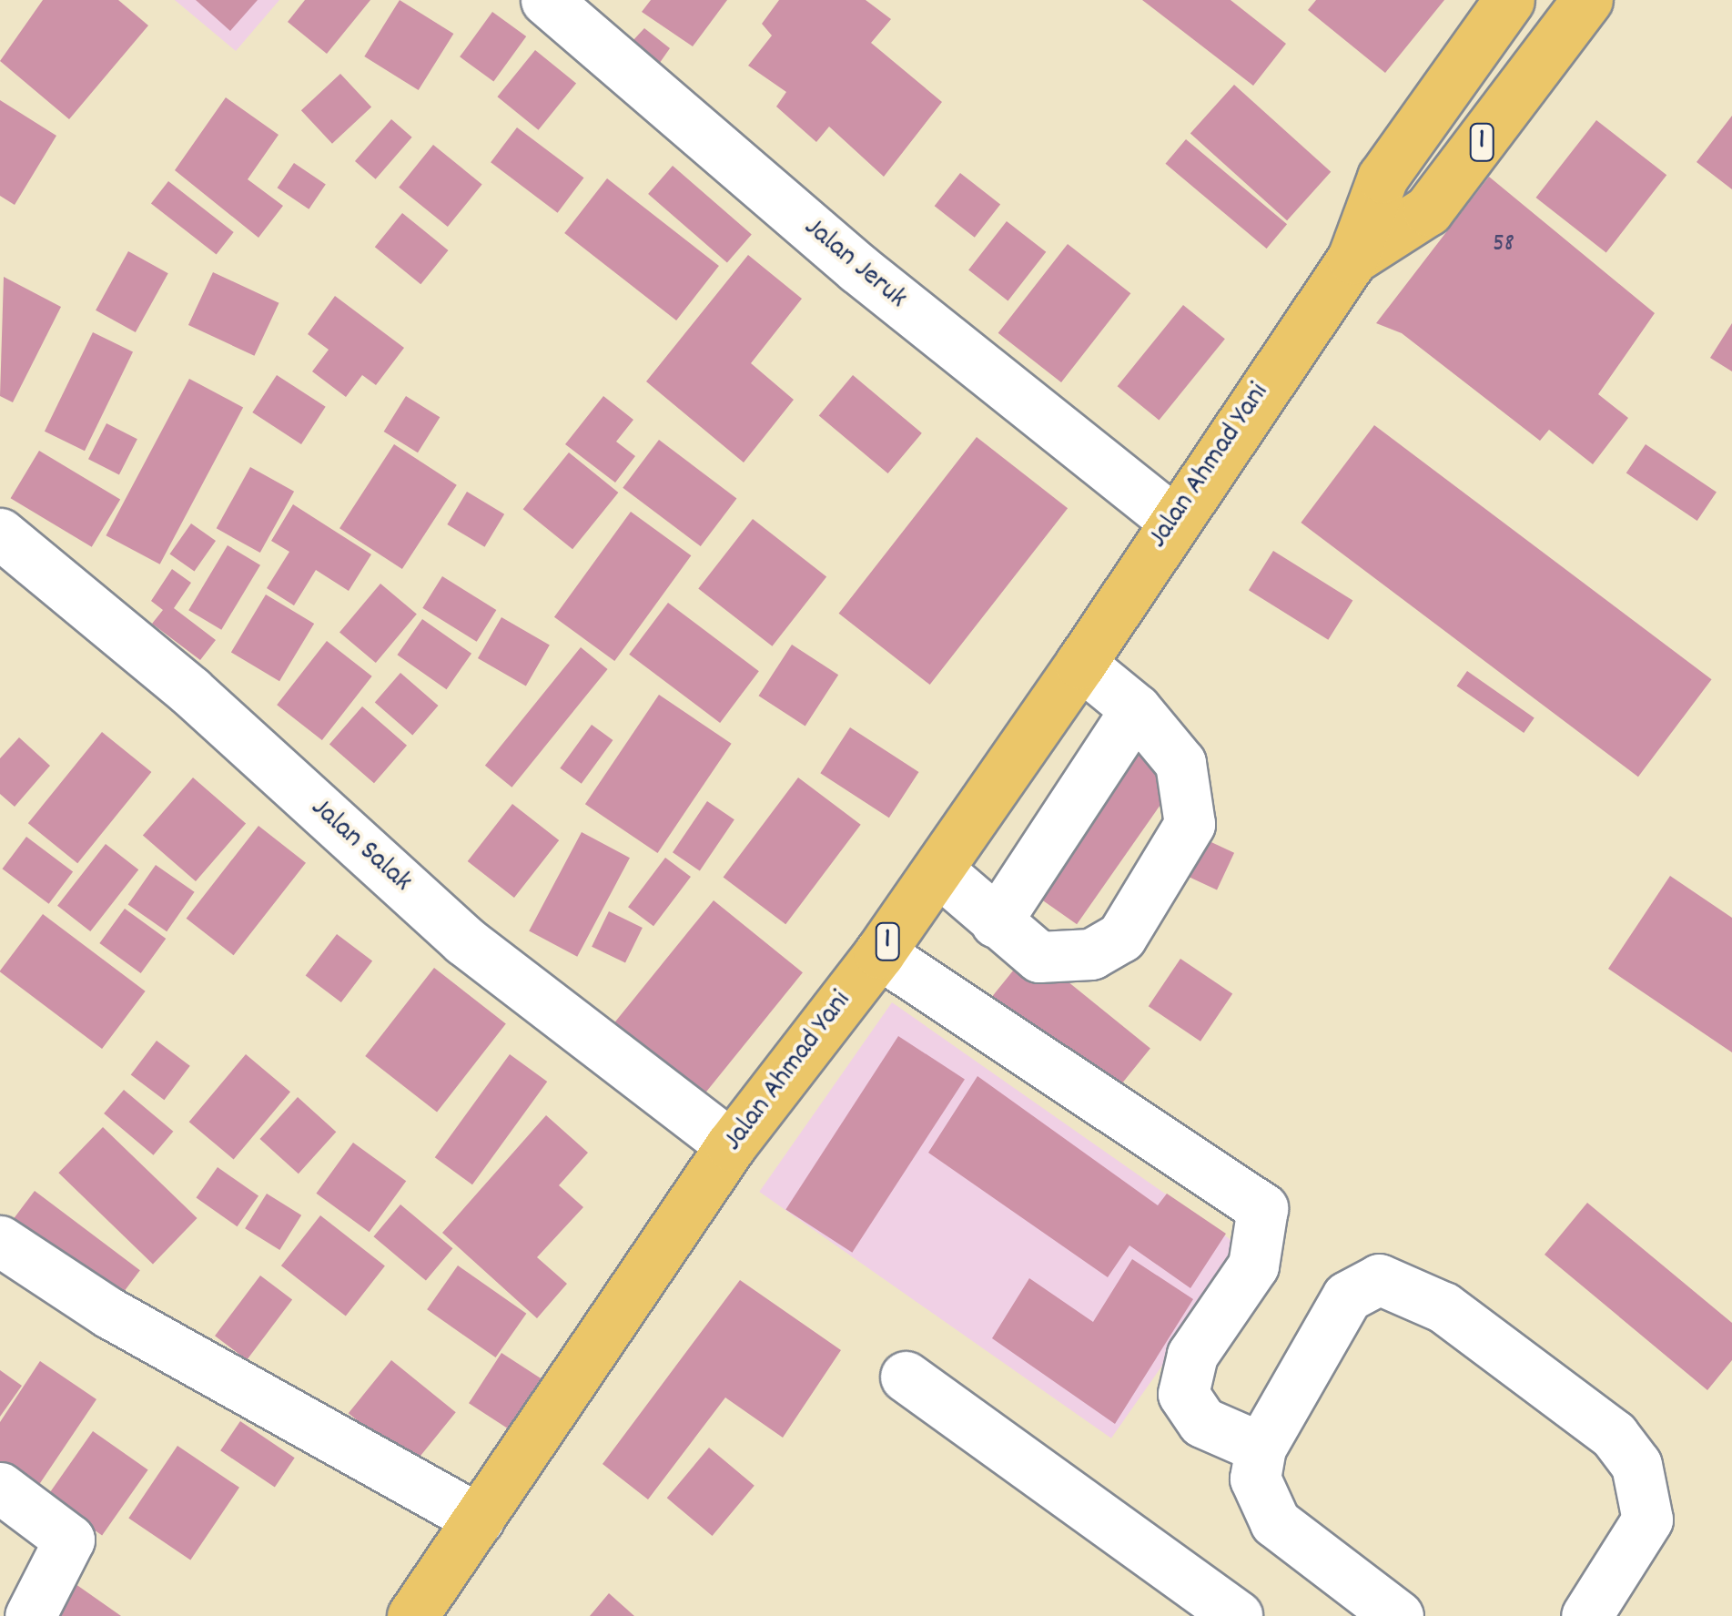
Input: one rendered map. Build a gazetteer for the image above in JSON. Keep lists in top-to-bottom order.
{
  "streets": {
    "highway": ["1", "Jalan Ahmad Yani"],
    "street": ["Jalan Jeruk", "Jalan Salak"]
  },
  "crossings": [
    ["Jalan Jeruk", "Jalan Ahmad Yani"],
    ["Jalan Ahmad Yani", "Jalan Salak"]
  ],
  "house_numbers": ["58"]
}
